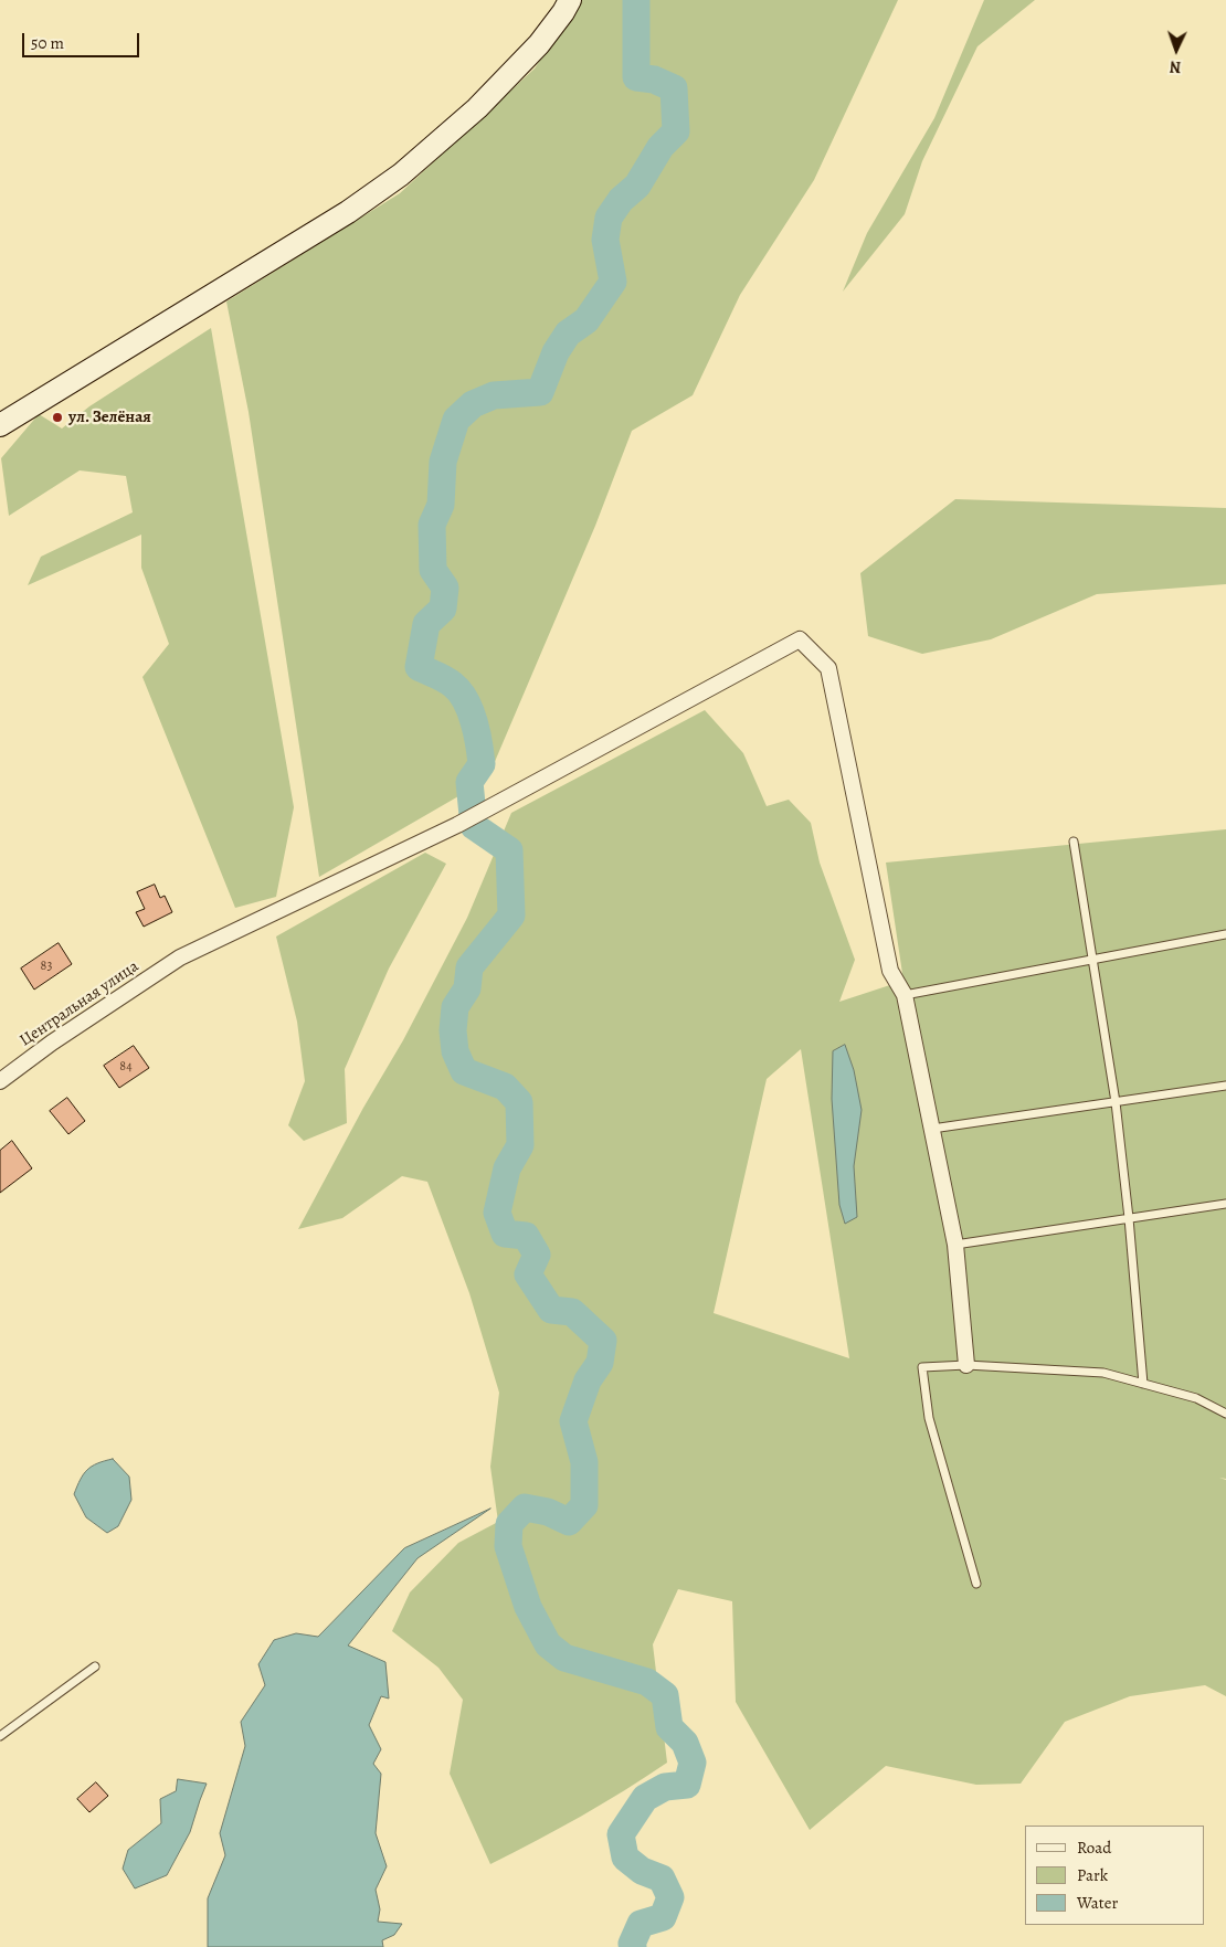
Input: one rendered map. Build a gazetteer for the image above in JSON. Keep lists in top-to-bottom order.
{
  "streets": {
    "street": ["Центральная улица"]
  },
  "places": ["ул. Зелёная"],
  "house_numbers": ["83", "84"],
  "legend": ["Road", "Park", "Water"],
  "scale_bar": "50 m",
  "north": "bottom"
}
